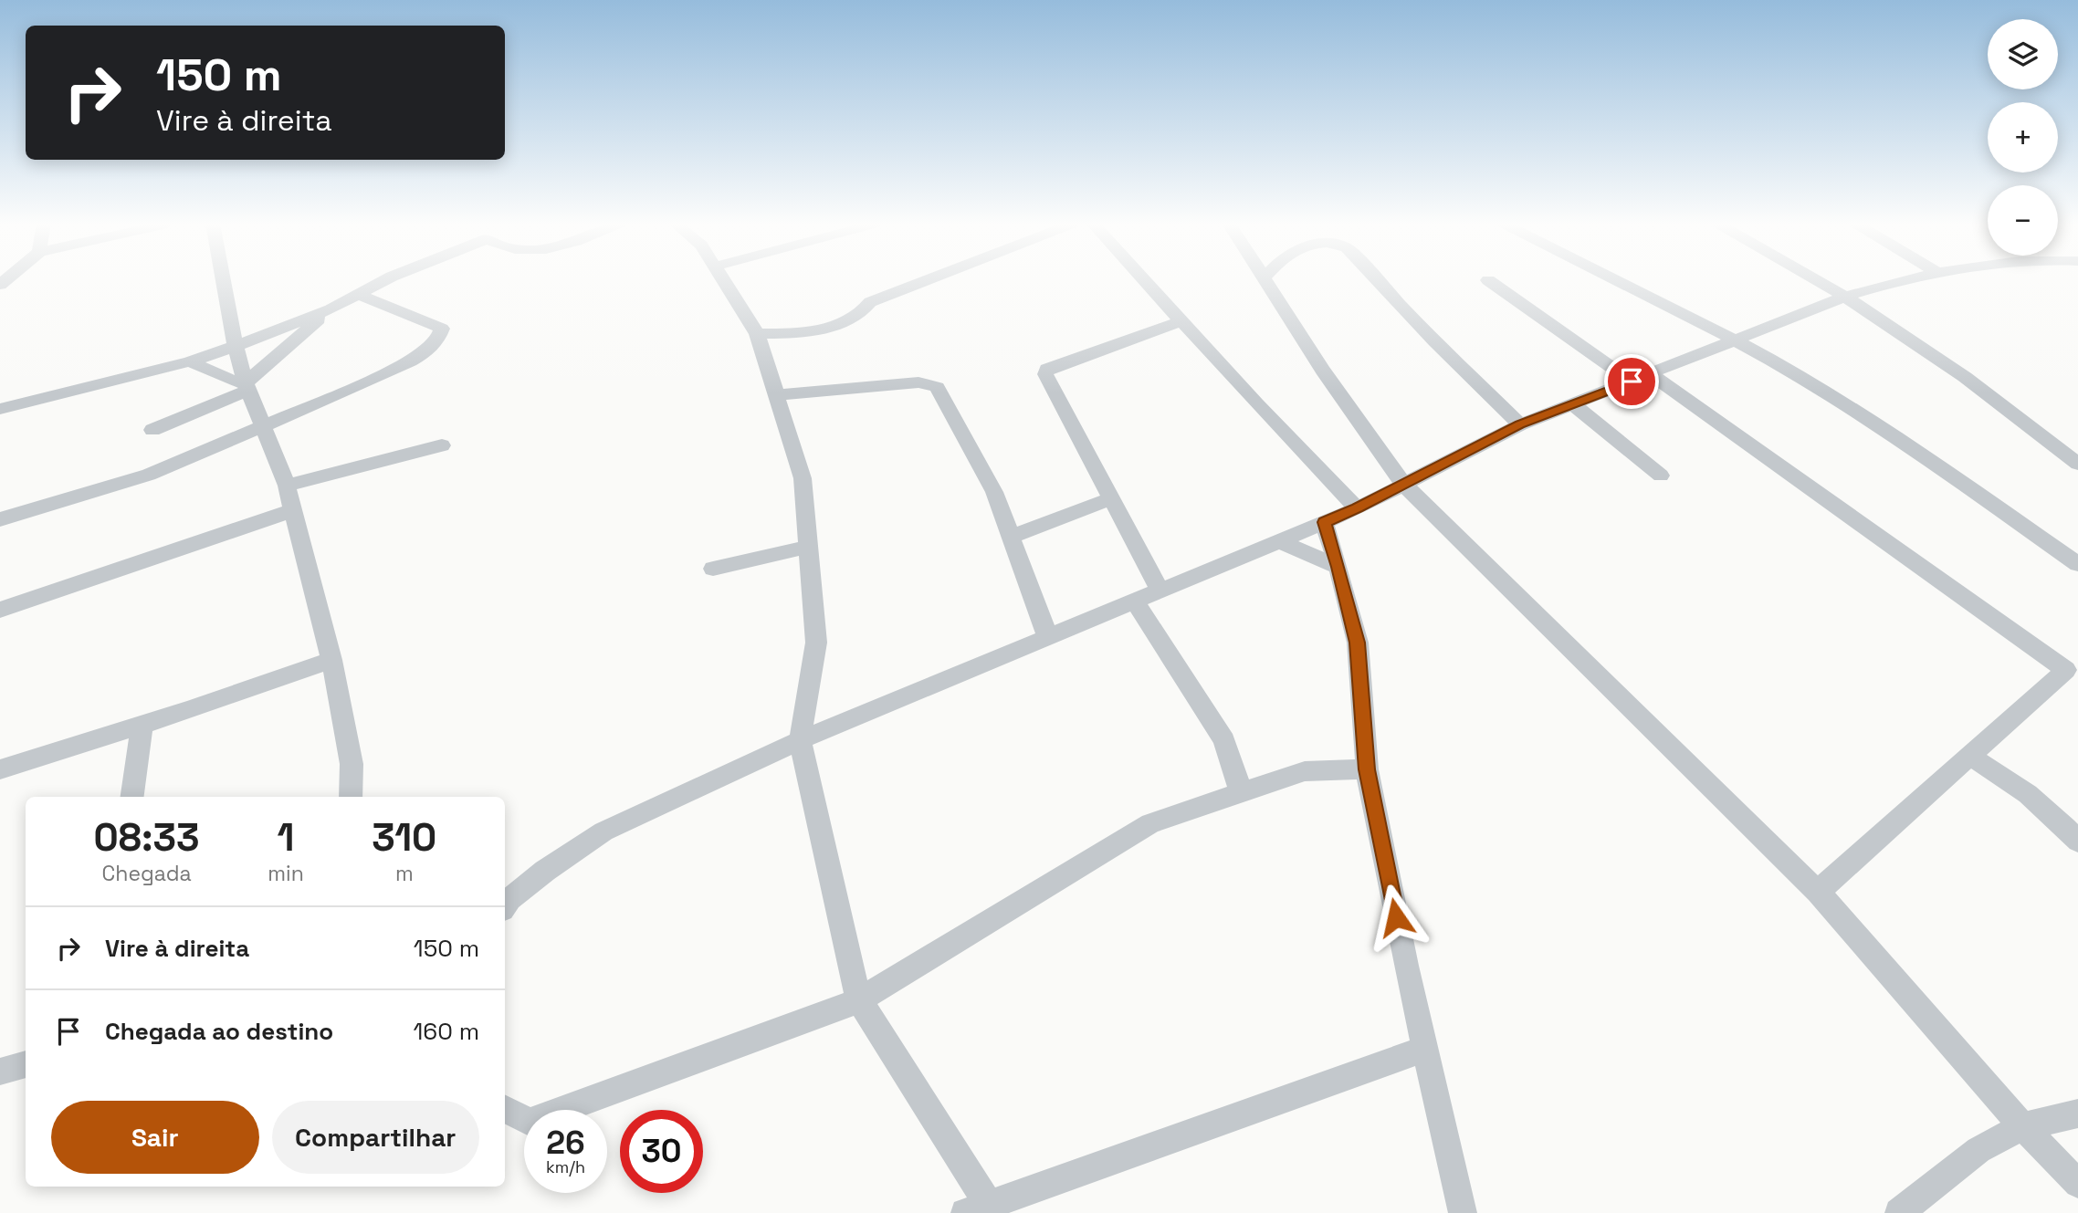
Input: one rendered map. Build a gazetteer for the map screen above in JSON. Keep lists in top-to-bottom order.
{
  "page": {
    "map_buttons": ["+", "−"],
    "turn": ["150 m", "Vire à direita"],
    "eta": [
      "08:33",
      "Chegada",
      "1",
      "min",
      "310",
      "m"
    ],
    "list": [
      {
        "name": "Vire à direita",
        "value": "150 m"
      },
      {
        "name": "Chegada ao destino",
        "value": "160 m"
      }
    ],
    "buttons": ["Sair", "Compartilhar"],
    "speed": "26 km/h",
    "limit": "30"
  }
}
